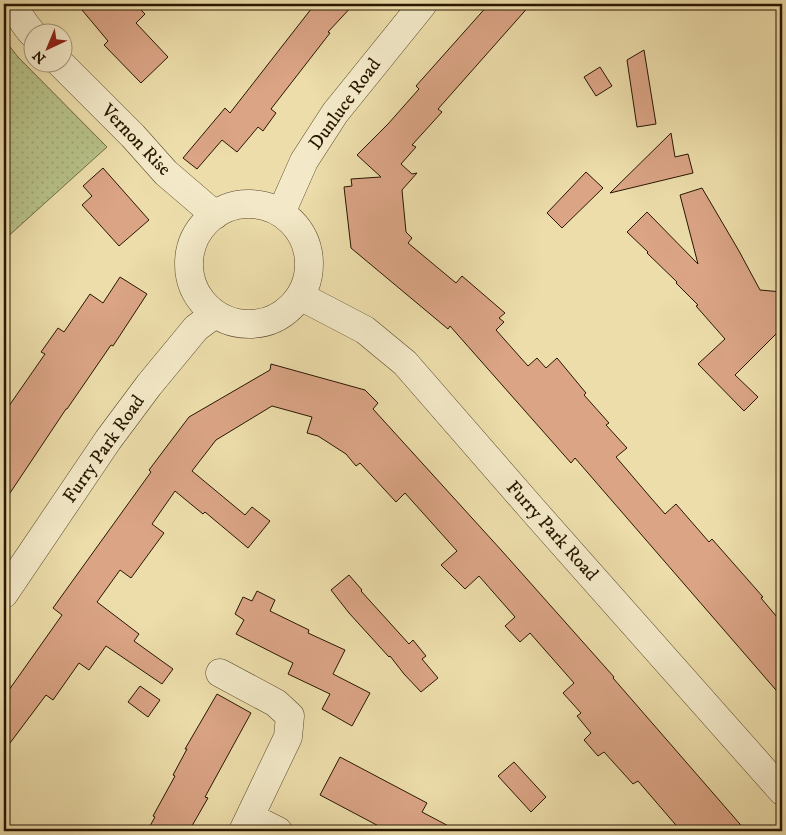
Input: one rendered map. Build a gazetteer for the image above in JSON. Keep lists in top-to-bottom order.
{
  "streets": {
    "street": ["Dunluce Road", "Vernon Rise", "Furry Park Road"]
  },
  "crossings": [
    ["Dunluce Road", "Vernon Rise"],
    ["Dunluce Road", "Furry Park Road"],
    ["Vernon Rise", "Furry Park Road"]
  ],
  "north": "bottom left"
}
